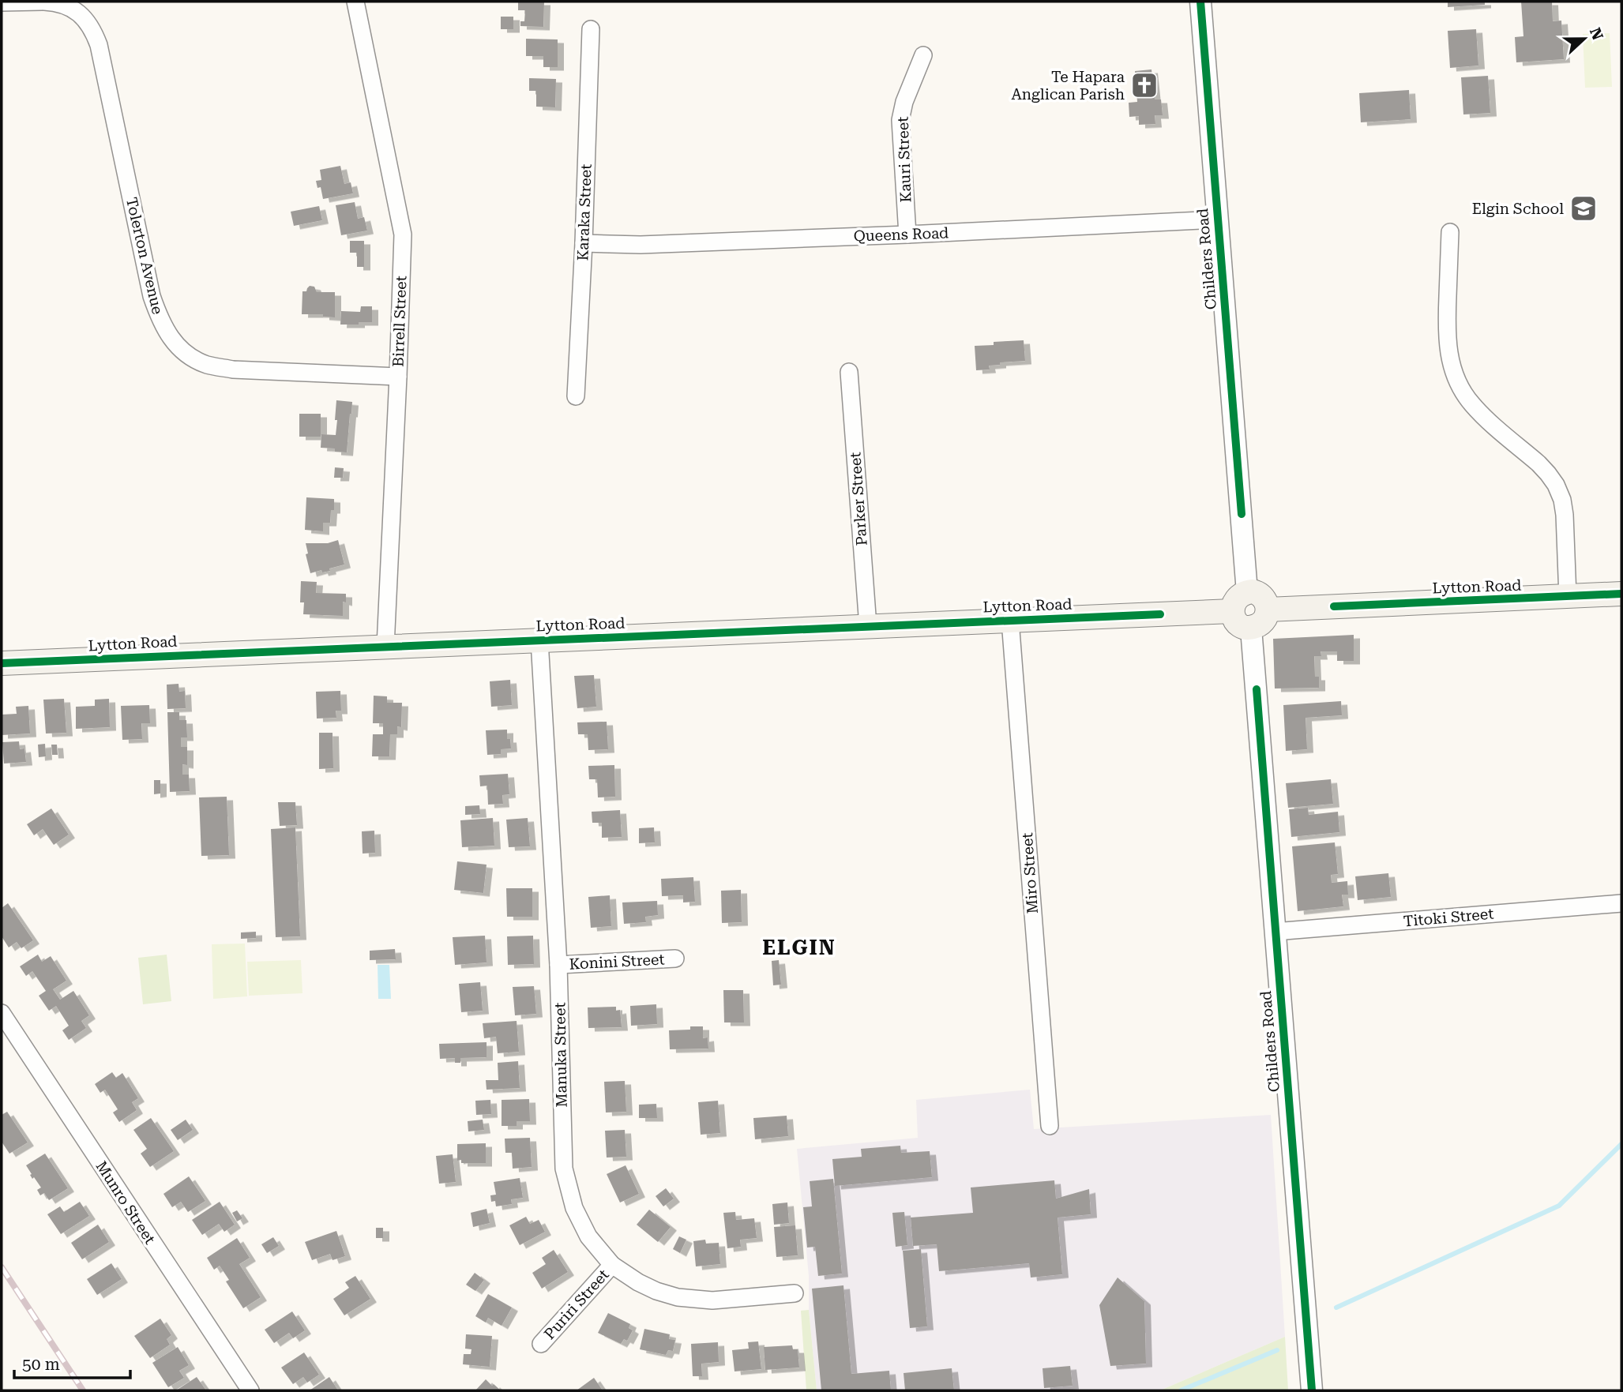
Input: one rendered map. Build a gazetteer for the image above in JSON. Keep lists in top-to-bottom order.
{
  "streets": {
    "main road": ["Lytton Road"],
    "street": [
      "Kauri Street",
      "Karaka Street",
      "Queens Road",
      "Tolerton Avenue",
      "Childers Road",
      "Birrell Street",
      "Parker Street",
      "Miro Street",
      "Titoki Street",
      "Konini Street",
      "Manuka Street",
      "Munro Street",
      "Puriri Street"
    ]
  },
  "crossings": [
    ["Kauri Street", "Queens Road"],
    ["Karaka Street", "Queens Road"],
    ["Queens Road", "Childers Road"],
    ["Tolerton Avenue", "Birrell Street"],
    ["Childers Road", "Lytton Road"],
    ["Childers Road", "Titoki Street"],
    ["Birrell Street", "Lytton Road"],
    ["Parker Street", "Lytton Road"],
    ["Lytton Road", "Miro Street"],
    ["Lytton Road", "Manuka Street"],
    ["Konini Street", "Manuka Street"],
    ["Manuka Street", "Puriri Street"]
  ],
  "districts": ["ELGIN"],
  "places": {
    "church": ["Te Hapara Anglican Parish"],
    "school or university": ["Elgin School"]
  },
  "scale_bar": "50 m",
  "north": "right"
}
